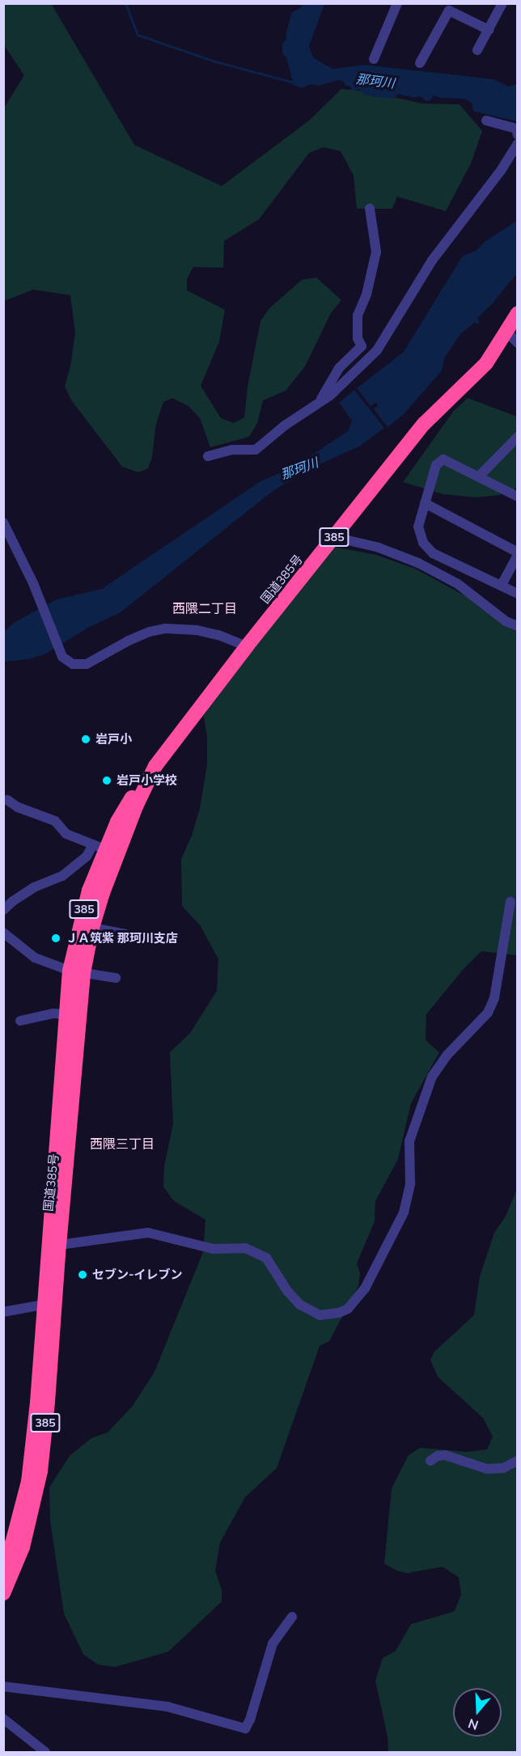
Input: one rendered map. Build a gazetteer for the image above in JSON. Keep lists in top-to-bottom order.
{
  "streets": {
    "highway": ["385", "国道385号"]
  },
  "districts": ["西隈二丁目", "西隈三丁目"],
  "water": ["那珂川"],
  "places": [
    "岩戸小",
    "岩戸小学校",
    "ＪＡ筑紫 那珂川支店",
    "セブン-イレブン"
  ],
  "north": "bottom"
}
